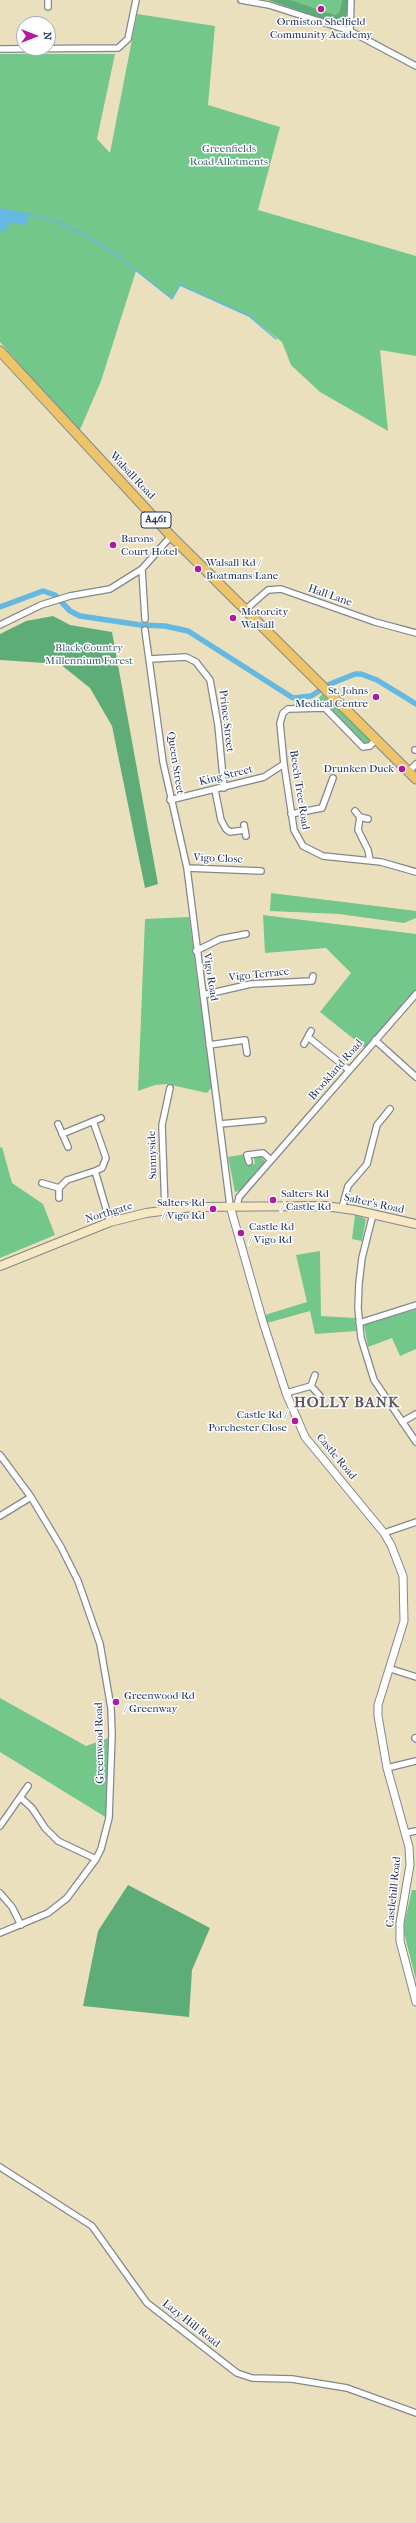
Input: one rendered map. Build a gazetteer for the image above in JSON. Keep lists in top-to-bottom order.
{
  "streets": {
    "highway": ["Walsall Road", "A461"],
    "main road": ["Salter's Road", "Northgate"],
    "street": [
      "Hall Lane",
      "Prince Street",
      "Queen Street",
      "King Street",
      "Beech Tree Road",
      "Vigo Close",
      "Vigo Terrace",
      "Vigo Road",
      "Brookland Road",
      "Sunnyside",
      "Castle Road",
      "Greenwood Road",
      "Castlehill Road",
      "Lazy Hill Road"
    ]
  },
  "crossings": [
    ["Walsall Road", "A461"],
    ["Walsall Road", "Hall Lane"],
    ["Walsall Road", "Beech Tree Road"],
    ["A461", "Beech Tree Road"],
    ["Prince Street", "Queen Street"],
    ["Prince Street", "King Street"],
    ["Queen Street", "King Street"],
    ["Queen Street", "Vigo Close"],
    ["Queen Street", "Vigo Road"],
    ["King Street", "Beech Tree Road"],
    ["Vigo Terrace", "Vigo Road"],
    ["Vigo Road", "Brookland Road"],
    ["Vigo Road", "Salter's Road"],
    ["Vigo Road", "Northgate"],
    ["Vigo Road", "Castle Road"],
    ["Brookland Road", "Salter's Road"],
    ["Brookland Road", "Northgate"],
    ["Brookland Road", "Castle Road"],
    ["Sunnyside", "Northgate"],
    ["Salter's Road", "Northgate"],
    ["Salter's Road", "Castle Road"],
    ["Northgate", "Castle Road"],
    ["Castle Road", "Castlehill Road"]
  ],
  "districts": ["HOLLY BANK"],
  "parks": ["Greenfields Road Allotments", "Black Country Millennium Forest"],
  "places": [
    "Ormiston Shelfield Community Academy",
    "Barons Court Hotel",
    "Walsall Rd / Boatmans Lane",
    "Motorcity Walsall",
    "St. Johns Medical Centre",
    "Drunken Duck",
    "Salters Rd / Castle Rd",
    "Salters Rd / Vigo Rd",
    "Castle Rd / Vigo Rd",
    "Castle Rd / Porchester Close",
    "Greenwood Rd / Greenway"
  ],
  "north": "right"
}
